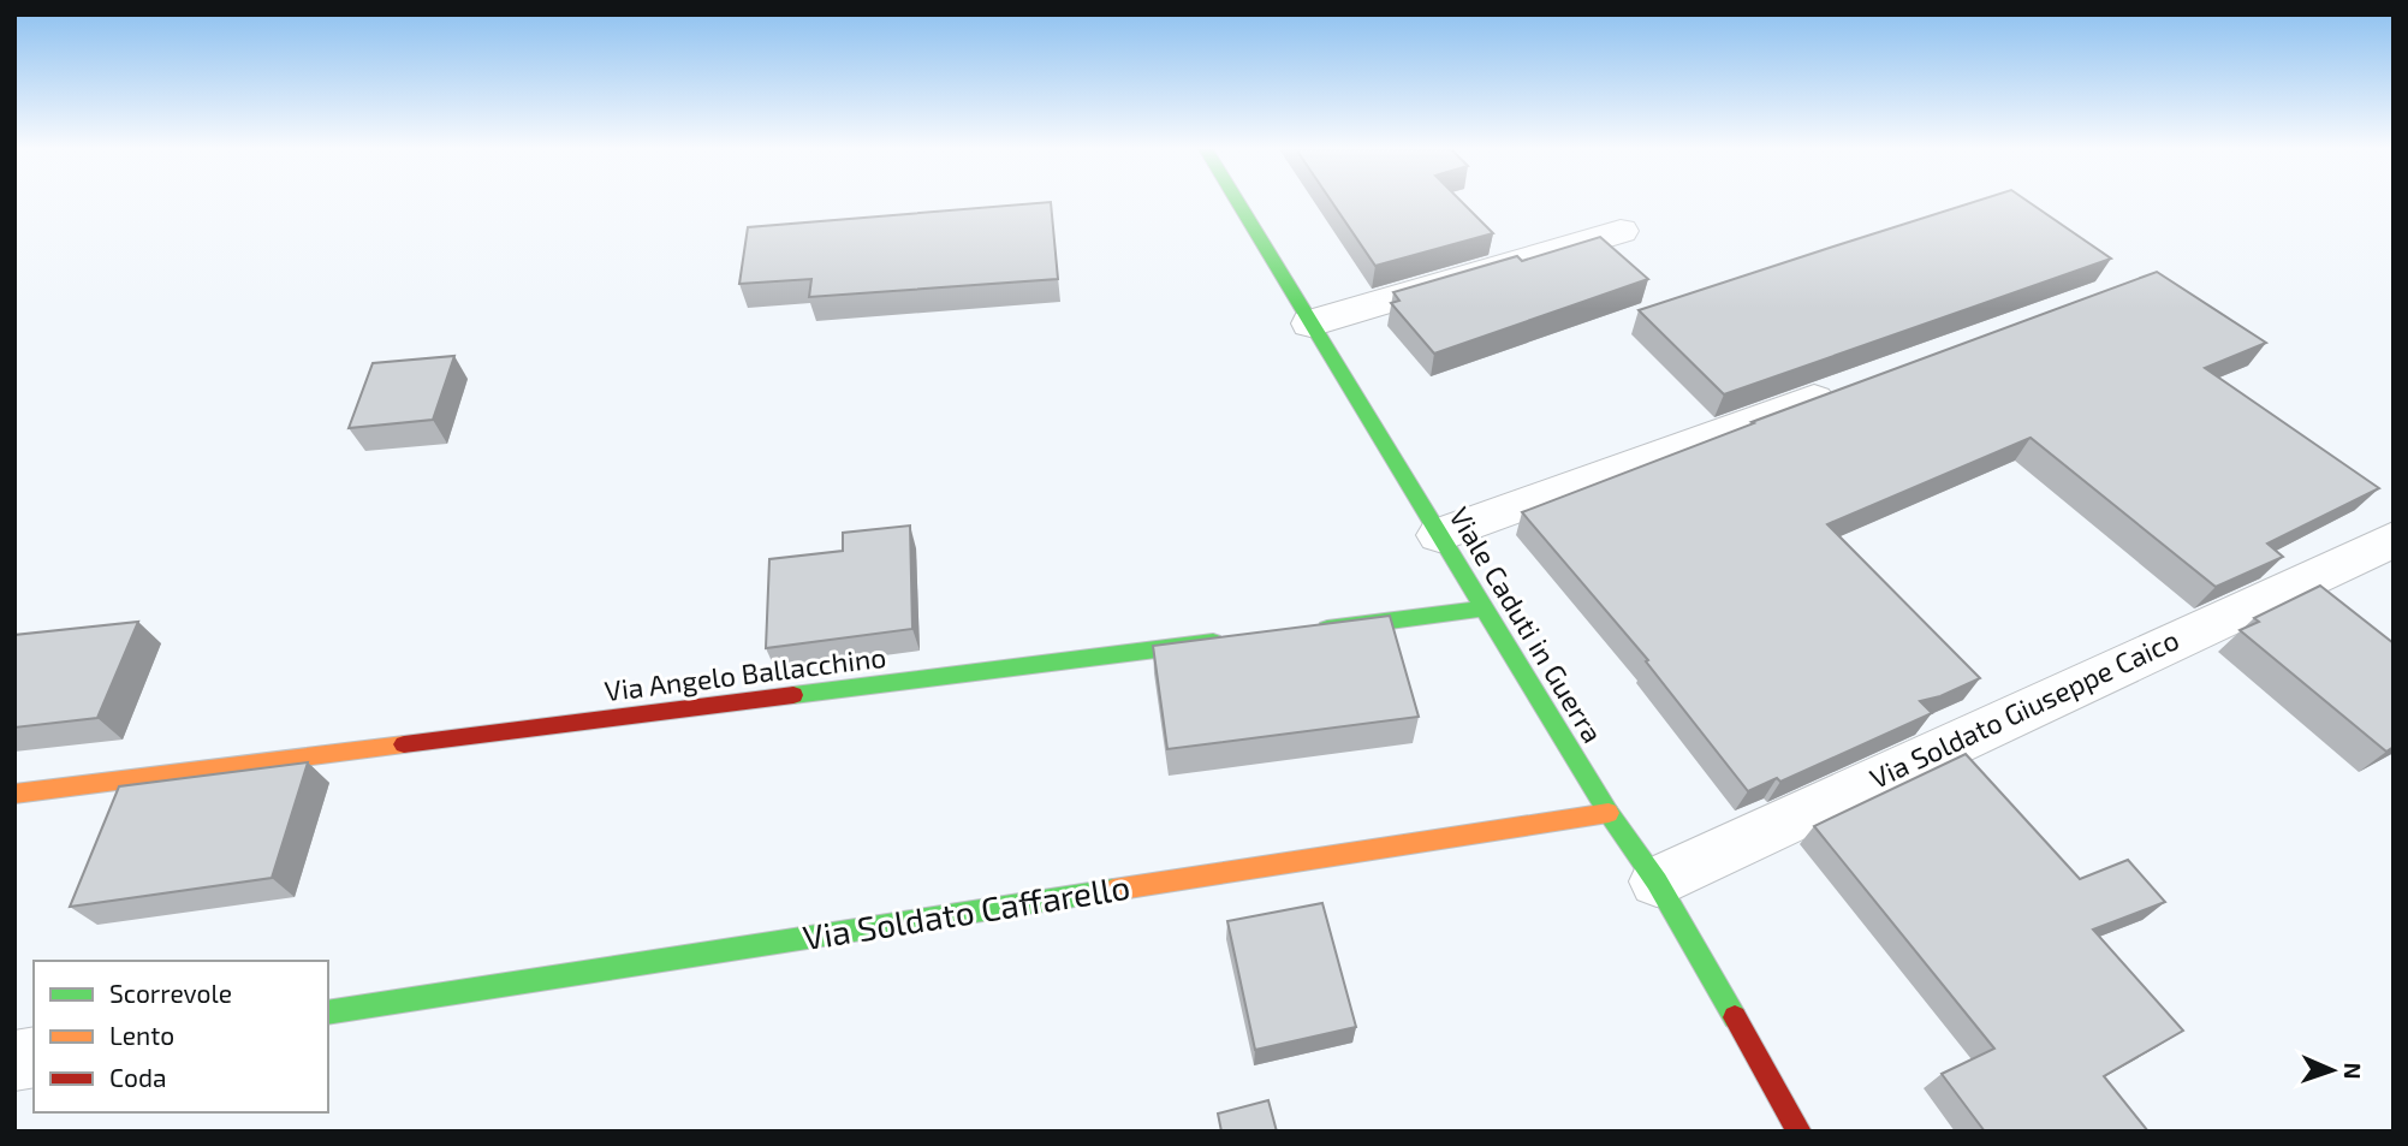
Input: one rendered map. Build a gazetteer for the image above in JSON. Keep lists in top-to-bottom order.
{
  "streets": {
    "street": [
      "Viale Caduti in Guerra",
      "Via Angelo Ballacchino",
      "Via Soldato Giuseppe Caico",
      "Via Soldato Caffarello"
    ]
  },
  "crossings": [
    ["Viale Caduti in Guerra", "Via Soldato Giuseppe Caico"],
    ["Viale Caduti in Guerra", "Via Soldato Caffarello"]
  ],
  "legend": ["Scorrevole", "Lento", "Coda"],
  "north": "right"
}
